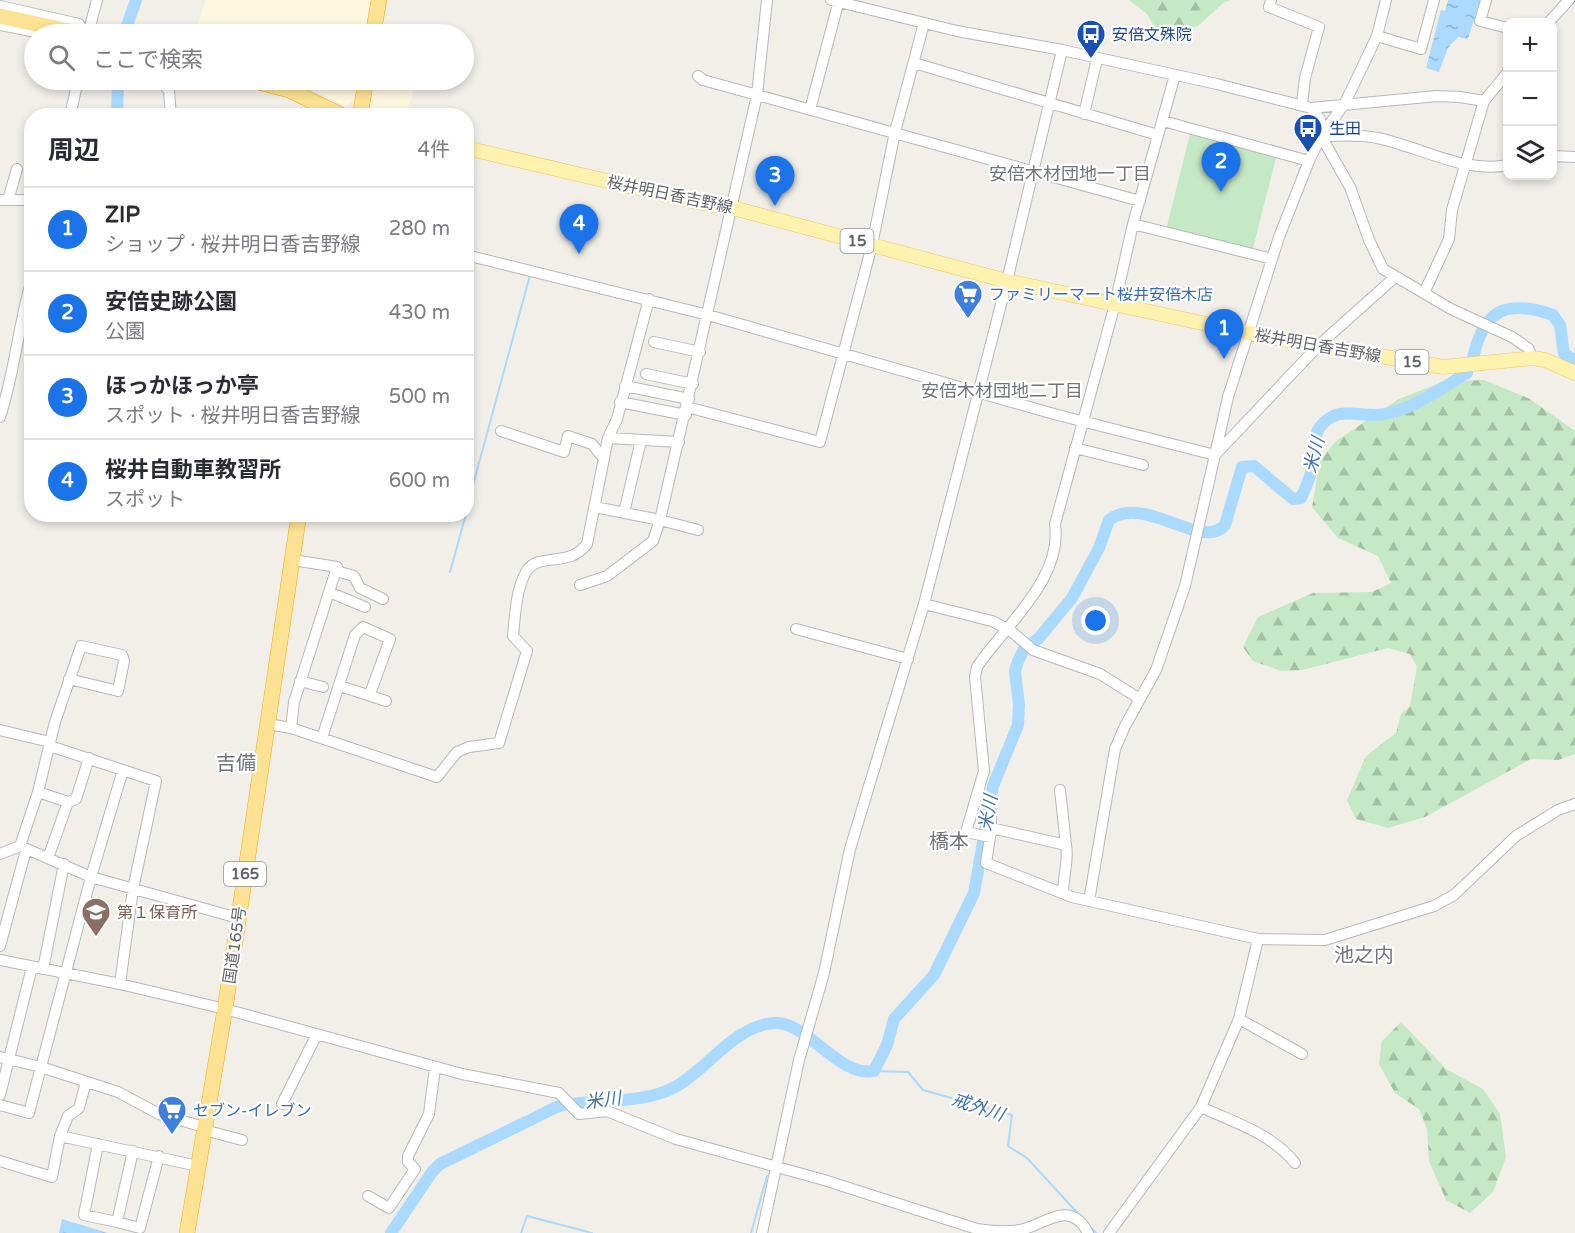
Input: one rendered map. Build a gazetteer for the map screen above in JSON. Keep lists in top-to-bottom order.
{
  "streets": {
    "highway": ["165", "国道165号"],
    "main road": ["桜井明日香吉野線", "15"]
  },
  "districts": [
    "安倍木材団地一丁目",
    "安倍木材団地二丁目",
    "吉備",
    "橋本",
    "池之内"
  ],
  "water": ["米川", "戒外川"],
  "places": {
    "bus stop": ["安倍文殊院", "生田"],
    "supermarket": ["ファミリーマート桜井安倍木店", "セブン-イレブン"],
    "school or university": ["第１保育所"]
  },
  "page": {
    "map_buttons": ["+", "−"],
    "search": "ここで検索",
    "heading": ["周辺", "4件"],
    "pins": [
      "2",
      "3",
      "4",
      "1"
    ],
    "list": [
      {
        "mark": "1",
        "name": "ZIP",
        "note": "ショップ · 桜井明日香吉野線",
        "value": "280 m"
      },
      {
        "mark": "2",
        "name": "安倍史跡公園",
        "note": "公園",
        "value": "430 m"
      },
      {
        "mark": "3",
        "name": "ほっかほっか亭",
        "note": "スポット · 桜井明日香吉野線",
        "value": "500 m"
      },
      {
        "mark": "4",
        "name": "桜井自動車教習所",
        "note": "スポット",
        "value": "600 m"
      }
    ]
  }
}
